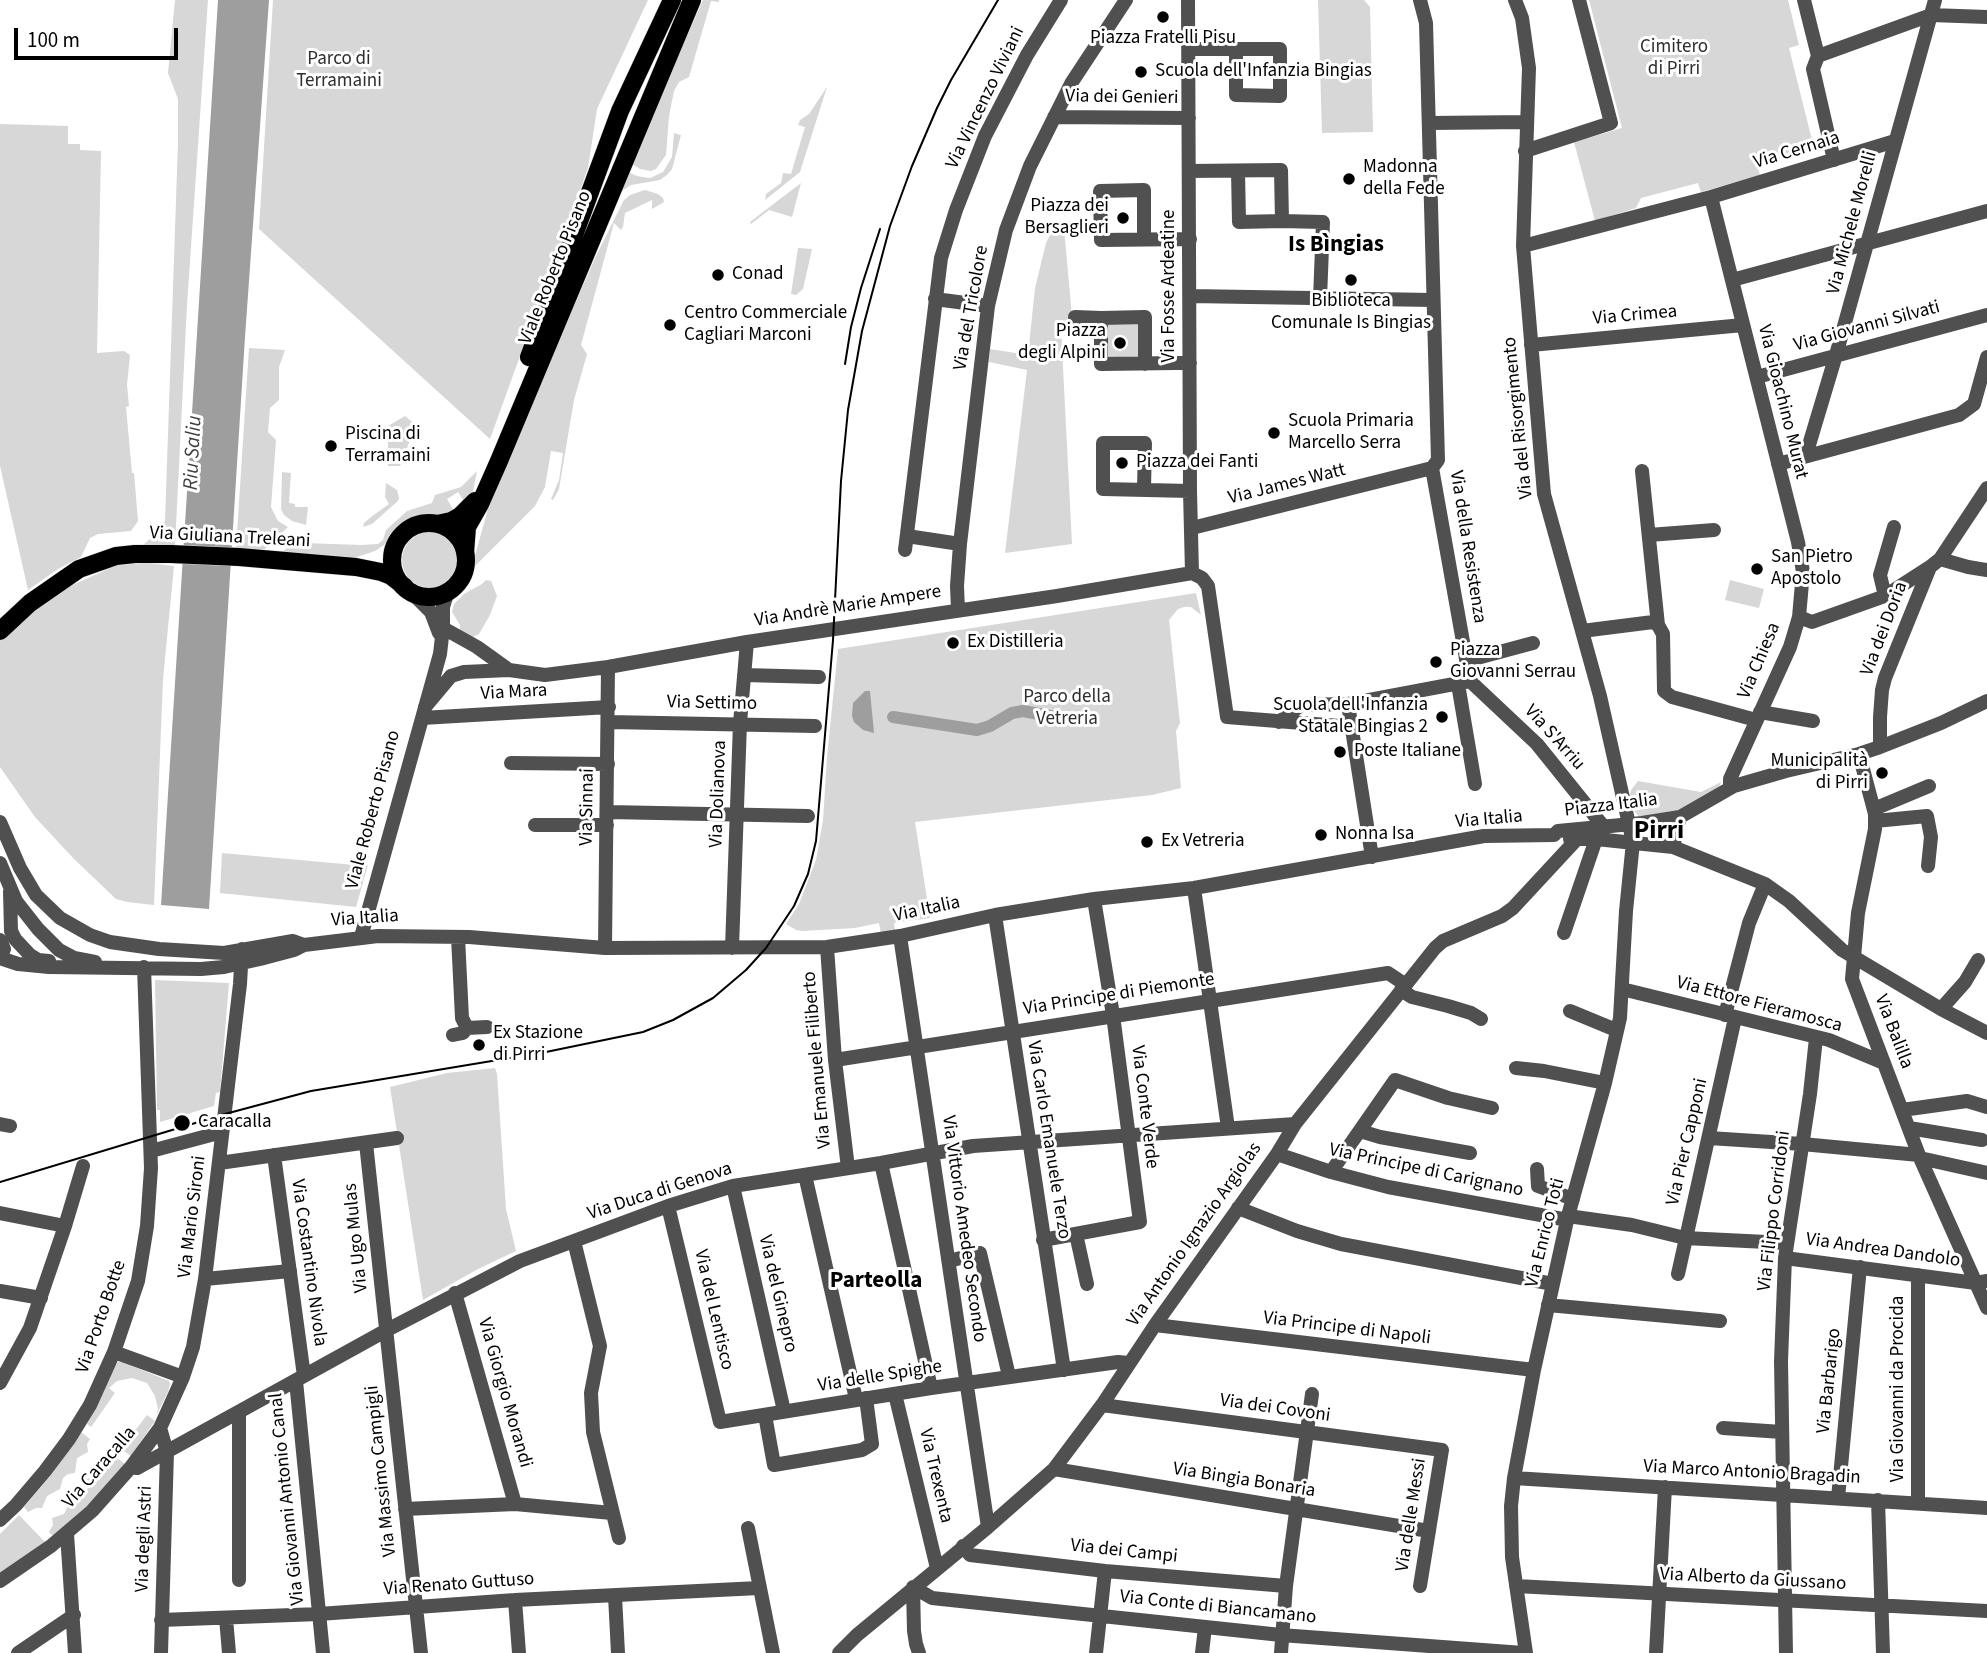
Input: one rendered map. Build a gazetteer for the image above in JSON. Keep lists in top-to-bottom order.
{
  "streets": {
    "main road": ["Viale Roberto Pisano", "Via Giuliana Treleani"],
    "street": [
      "Via Vincenzo Viviani",
      "Via dei Genieri",
      "Via Cernaia",
      "Via Michele Morelli",
      "Via Fosse Ardeatine",
      "Via del Tricolore",
      "Via Crimea",
      "Via Giovanni Silvati",
      "Via Gioachino Murat",
      "Via del Risorgimento",
      "Via James Watt",
      "Via della Resistenza",
      "Via Andrè Marie Ampere",
      "Via dei Doria",
      "Via Chiesa",
      "Via Mara",
      "Via Settimo",
      "Via S'Arriu",
      "Via Dolianova",
      "Piazza Italia",
      "Via Sinnai",
      "Via Italia",
      "Via Principe di Piemonte",
      "Via Ettore Fieramosca",
      "Via Balilla",
      "Via Emanuele Filiberto",
      "Via Conte Verde",
      "Via Carlo Emanuele Terzo",
      "Via Pier Capponi",
      "Via Principe di Carignano",
      "Via Duca di Genova",
      "Via Filippo Corridoni",
      "Via Mario Sironi",
      "Via Vittorio Amedeo Secondo",
      "Via Enrico Toti",
      "Via Antonio Ignazio Argiolas",
      "Via Ugo Mulas",
      "Via Andrea Dandolo",
      "Via Costantino Nivola",
      "Via del Ginepro",
      "Via del Lentisco",
      "Via Porto Botte",
      "Via Principe di Napoli",
      "Via delle Spighe",
      "Via Barbarigo",
      "Via Giovanni da Procida",
      "Via Giorgio Morandi",
      "Via dei Covoni",
      "Via Caracalla",
      "Via Massimo Campigli",
      "Via Marco Antonio Bragadin",
      "Via Trexenta",
      "Via Bingia Bonaria",
      "Via Giovanni Antonio Canal",
      "Via delle Messi",
      "Via degli Astri",
      "Via dei Campi",
      "Via Alberto da Giussano",
      "Via Renato Guttuso",
      "Via Conte di Biancamano"
    ]
  },
  "crossings": [
    ["Via Vincenzo Viviani", "Via del Tricolore"],
    ["Via dei Genieri", "Via Fosse Ardeatine"],
    ["Via dei Genieri", "Via del Tricolore"],
    ["Via Cernaia", "Via Michele Morelli"],
    ["Via Cernaia", "Via Gioachino Murat"],
    ["Via Cernaia", "Via del Risorgimento"],
    ["Via Michele Morelli", "Via Giovanni Silvati"],
    ["Viale Roberto Pisano", "Via Giuliana Treleani"],
    ["Viale Roberto Pisano", "Via Andrè Marie Ampere"],
    ["Viale Roberto Pisano", "Via Mara"],
    ["Viale Roberto Pisano", "Via Italia"],
    ["Via Fosse Ardeatine", "Via James Watt"],
    ["Via Fosse Ardeatine", "Via Andrè Marie Ampere"],
    ["Via del Tricolore", "Via Andrè Marie Ampere"],
    ["Via Crimea", "Via Gioachino Murat"],
    ["Via Crimea", "Via del Risorgimento"],
    ["Via Giovanni Silvati", "Via Gioachino Murat"],
    ["Via Gioachino Murat", "Via Chiesa"],
    ["Via del Risorgimento", "Piazza Italia"],
    ["Via del Risorgimento", "Via Enrico Toti"],
    ["Via James Watt", "Via della Resistenza"],
    ["Via della Resistenza", "Via S'Arriu"],
    ["Via Andrè Marie Ampere", "Via Mara"],
    ["Via Andrè Marie Ampere", "Via Dolianova"],
    ["Via Andrè Marie Ampere", "Via Sinnai"],
    ["Via dei Doria", "Via Chiesa"],
    ["Via Mara", "Via Settimo"],
    ["Via Mara", "Via Sinnai"],
    ["Via Settimo", "Via Dolianova"],
    ["Via Settimo", "Via Sinnai"],
    ["Via S'Arriu", "Piazza Italia"],
    ["Via Dolianova", "Via Italia"],
    ["Piazza Italia", "Via Italia"],
    ["Piazza Italia", "Via Enrico Toti"],
    ["Piazza Italia", "Via Antonio Ignazio Argiolas"],
    ["Via Sinnai", "Via Italia"],
    ["Via Italia", "Via Emanuele Filiberto"],
    ["Via Italia", "Via Conte Verde"],
    ["Via Italia", "Via Carlo Emanuele Terzo"],
    ["Via Italia", "Via Mario Sironi"],
    ["Via Italia", "Via Vittorio Amedeo Secondo"],
    ["Via Italia", "Via Porto Botte"],
    ["Via Principe di Piemonte", "Via Emanuele Filiberto"],
    ["Via Principe di Piemonte", "Via Conte Verde"],
    ["Via Principe di Piemonte", "Via Carlo Emanuele Terzo"],
    ["Via Principe di Piemonte", "Via Vittorio Amedeo Secondo"],
    ["Via Principe di Piemonte", "Via Antonio Ignazio Argiolas"],
    ["Via Ettore Fieramosca", "Via Balilla"],
    ["Via Ettore Fieramosca", "Via Pier Capponi"],
    ["Via Ettore Fieramosca", "Via Filippo Corridoni"],
    ["Via Ettore Fieramosca", "Via Enrico Toti"],
    ["Via Balilla", "Via Andrea Dandolo"],
    ["Via Emanuele Filiberto", "Via Duca di Genova"],
    ["Via Conte Verde", "Via Carlo Emanuele Terzo"],
    ["Via Conte Verde", "Via Duca di Genova"],
    ["Via Carlo Emanuele Terzo", "Via Duca di Genova"],
    ["Via Carlo Emanuele Terzo", "Via delle Spighe"],
    ["Via Pier Capponi", "Via Andrea Dandolo"],
    ["Via Principe di Carignano", "Via Enrico Toti"],
    ["Via Principe di Carignano", "Via Antonio Ignazio Argiolas"],
    ["Via Principe di Carignano", "Via Andrea Dandolo"],
    ["Via Duca di Genova", "Via Vittorio Amedeo Secondo"],
    ["Via Duca di Genova", "Via Antonio Ignazio Argiolas"],
    ["Via Duca di Genova", "Via Ugo Mulas"],
    ["Via Duca di Genova", "Via Costantino Nivola"],
    ["Via Duca di Genova", "Via del Ginepro"],
    ["Via Duca di Genova", "Via del Lentisco"],
    ["Via Duca di Genova", "Via Giorgio Morandi"],
    ["Via Duca di Genova", "Via Caracalla"],
    ["Via Duca di Genova", "Via Massimo Campigli"],
    ["Via Duca di Genova", "Via Giovanni Antonio Canal"],
    ["Via Duca di Genova", "Via degli Astri"],
    ["Via Filippo Corridoni", "Via Andrea Dandolo"],
    ["Via Filippo Corridoni", "Via Marco Antonio Bragadin"],
    ["Via Filippo Corridoni", "Via Alberto da Giussano"],
    ["Via Mario Sironi", "Via Caracalla"],
    ["Via Mario Sironi", "Via degli Astri"],
    ["Via Vittorio Amedeo Secondo", "Via Antonio Ignazio Argiolas"],
    ["Via Vittorio Amedeo Secondo", "Via delle Spighe"],
    ["Via Enrico Toti", "Via Andrea Dandolo"],
    ["Via Enrico Toti", "Via Principe di Napoli"],
    ["Via Enrico Toti", "Via Marco Antonio Bragadin"],
    ["Via Enrico Toti", "Via Alberto da Giussano"],
    ["Via Enrico Toti", "Via Conte di Biancamano"],
    ["Via Antonio Ignazio Argiolas", "Via Principe di Napoli"],
    ["Via Antonio Ignazio Argiolas", "Via delle Spighe"],
    ["Via Antonio Ignazio Argiolas", "Via dei Covoni"],
    ["Via Antonio Ignazio Argiolas", "Via Trexenta"],
    ["Via Antonio Ignazio Argiolas", "Via Bingia Bonaria"],
    ["Via Antonio Ignazio Argiolas", "Via dei Campi"],
    ["Via Antonio Ignazio Argiolas", "Via Conte di Biancamano"],
    ["Via Ugo Mulas", "Via Massimo Campigli"],
    ["Via Andrea Dandolo", "Via Barbarigo"],
    ["Via Andrea Dandolo", "Via Giovanni da Procida"],
    ["Via Costantino Nivola", "Via Giovanni Antonio Canal"],
    ["Via del Ginepro", "Via delle Spighe"],
    ["Via del Lentisco", "Via delle Spighe"],
    ["Via delle Spighe", "Via Trexenta"],
    ["Via Barbarigo", "Via Marco Antonio Bragadin"],
    ["Via Giovanni da Procida", "Via Marco Antonio Bragadin"],
    ["Via dei Covoni", "Via delle Messi"],
    ["Via Caracalla", "Via degli Astri"],
    ["Via Massimo Campigli", "Via Renato Guttuso"],
    ["Via Bingia Bonaria", "Via delle Messi"],
    ["Via Giovanni Antonio Canal", "Via Renato Guttuso"],
    ["Via degli Astri", "Via Renato Guttuso"]
  ],
  "districts": ["Is Bìngias", "Pirri", "Parteolla"],
  "water": ["Riu Saliu"],
  "parks": ["Cimitero di Pirri", "Parco di Terramaini", "Parco della Vetreria"],
  "places": [
    "Piazza Fratelli Pisu",
    "Scuola dell'Infanzia Bingias",
    "Madonna della Fede",
    "Piazza dei Bersaglieri",
    "Conad",
    "Biblioteca Comunale Is Bingias",
    "Centro Commerciale Cagliari Marconi",
    "Piazza degli Alpini",
    "Scuola Primaria Marcello Serra",
    "Piscina di Terramaini",
    "Piazza dei Fanti",
    "San Pietro Apostolo",
    "Ex Distilleria",
    "Piazza Giovanni Serrau",
    "Scuola dell'Infanzia Statale Bingias 2",
    "Poste Italiane",
    "Municipalità di Pirri",
    "Nonna Isa",
    "Ex Vetreria",
    "Ex Stazione di Pirri",
    "Caracalla"
  ],
  "scale_bar": "100 m"
}
